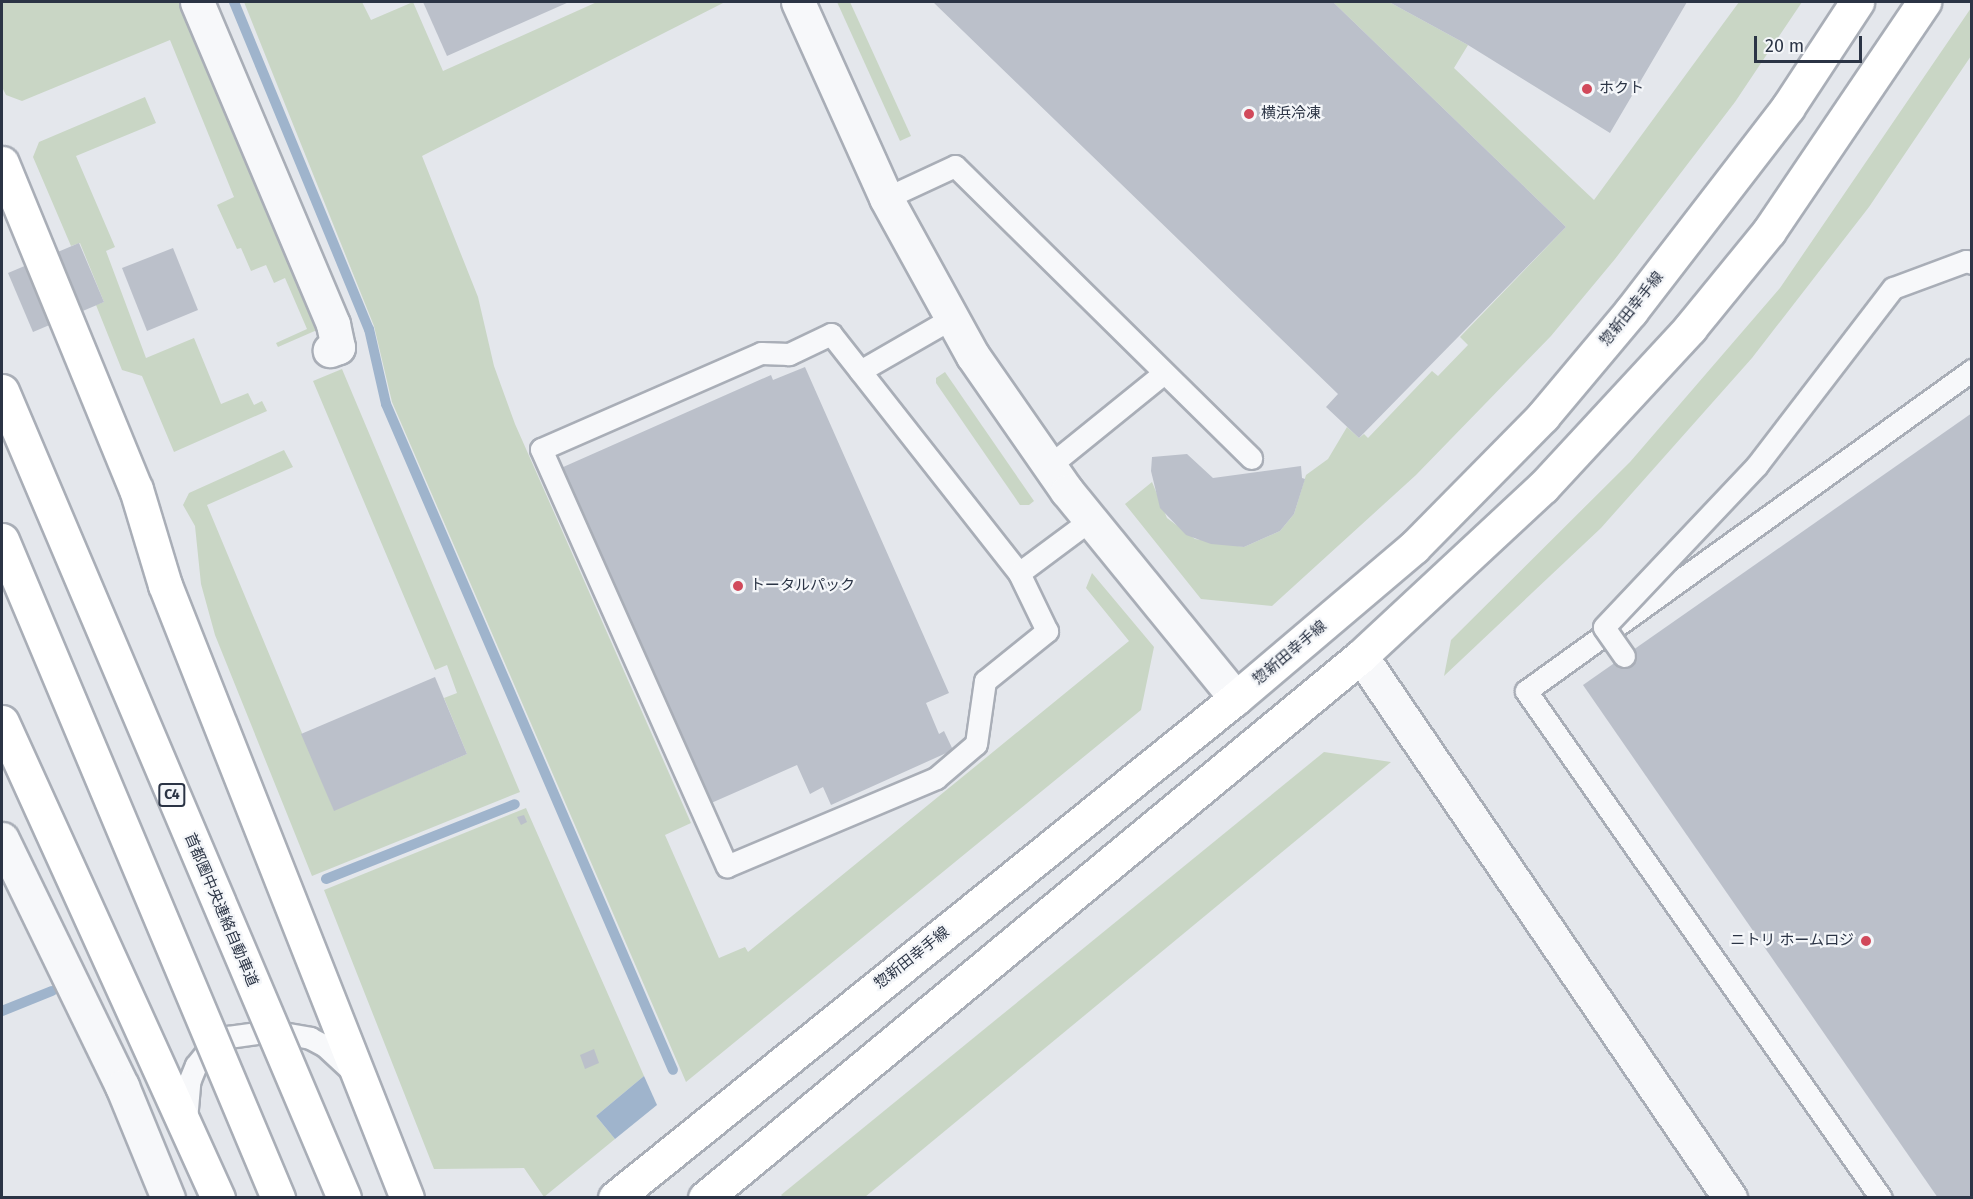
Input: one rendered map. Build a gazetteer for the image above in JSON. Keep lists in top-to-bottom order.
{
  "streets": {
    "main road": ["惣新田幸手線", "C4", "首都圏中央連絡自動車道"]
  },
  "places": [
    "ホクト",
    "横浜冷凍",
    "トータルパック",
    "ニトリ ホームロジ"
  ],
  "scale_bar": "20 m"
}
